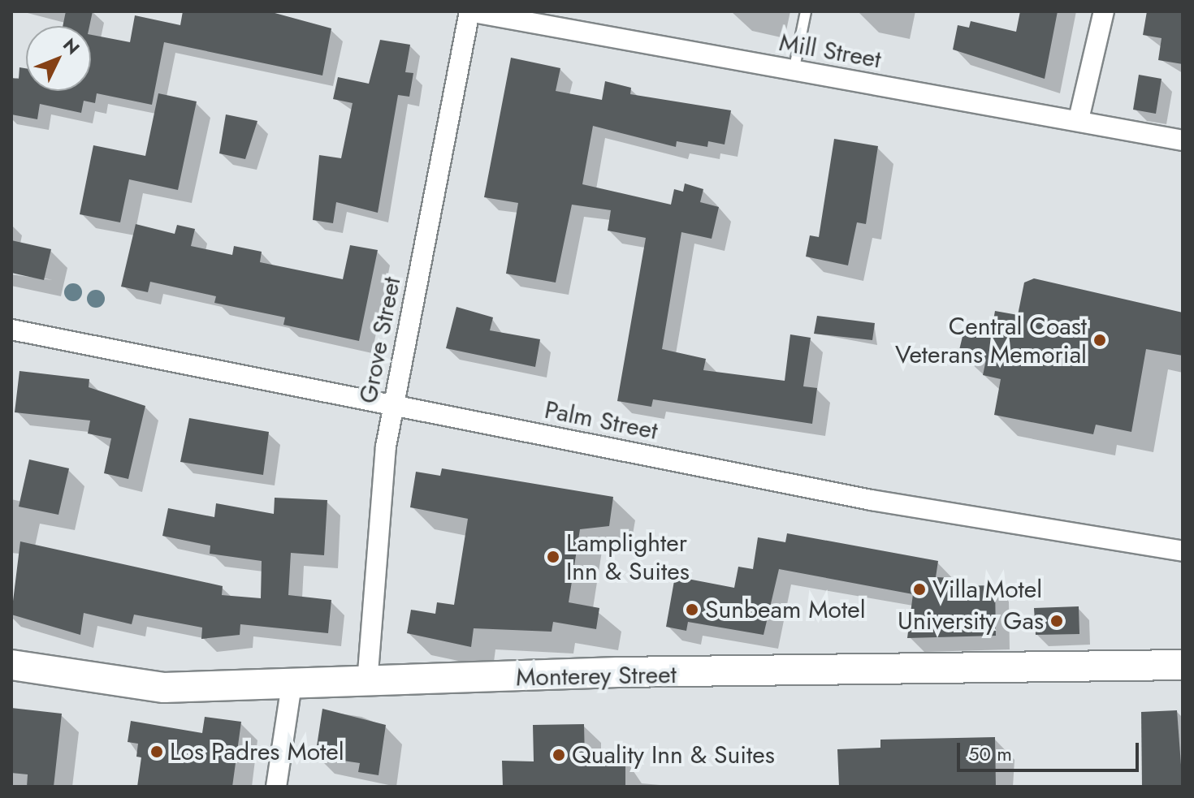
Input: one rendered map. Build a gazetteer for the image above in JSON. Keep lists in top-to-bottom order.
{
  "streets": {
    "street": [
      "Mill Street",
      "Grove Street",
      "Palm Street",
      "Monterey Street"
    ]
  },
  "crossings": [
    ["Mill Street", "Grove Street"],
    ["Grove Street", "Palm Street"],
    ["Grove Street", "Monterey Street"]
  ],
  "places": [
    "Central Coast Veterans Memorial",
    "Lamplighter Inn & Suites",
    "Villa Motel",
    "Sunbeam Motel",
    "University Gas",
    "Los Padres Motel",
    "Quality Inn & Suites"
  ],
  "scale_bar": "50 m",
  "north": "top right"
}
